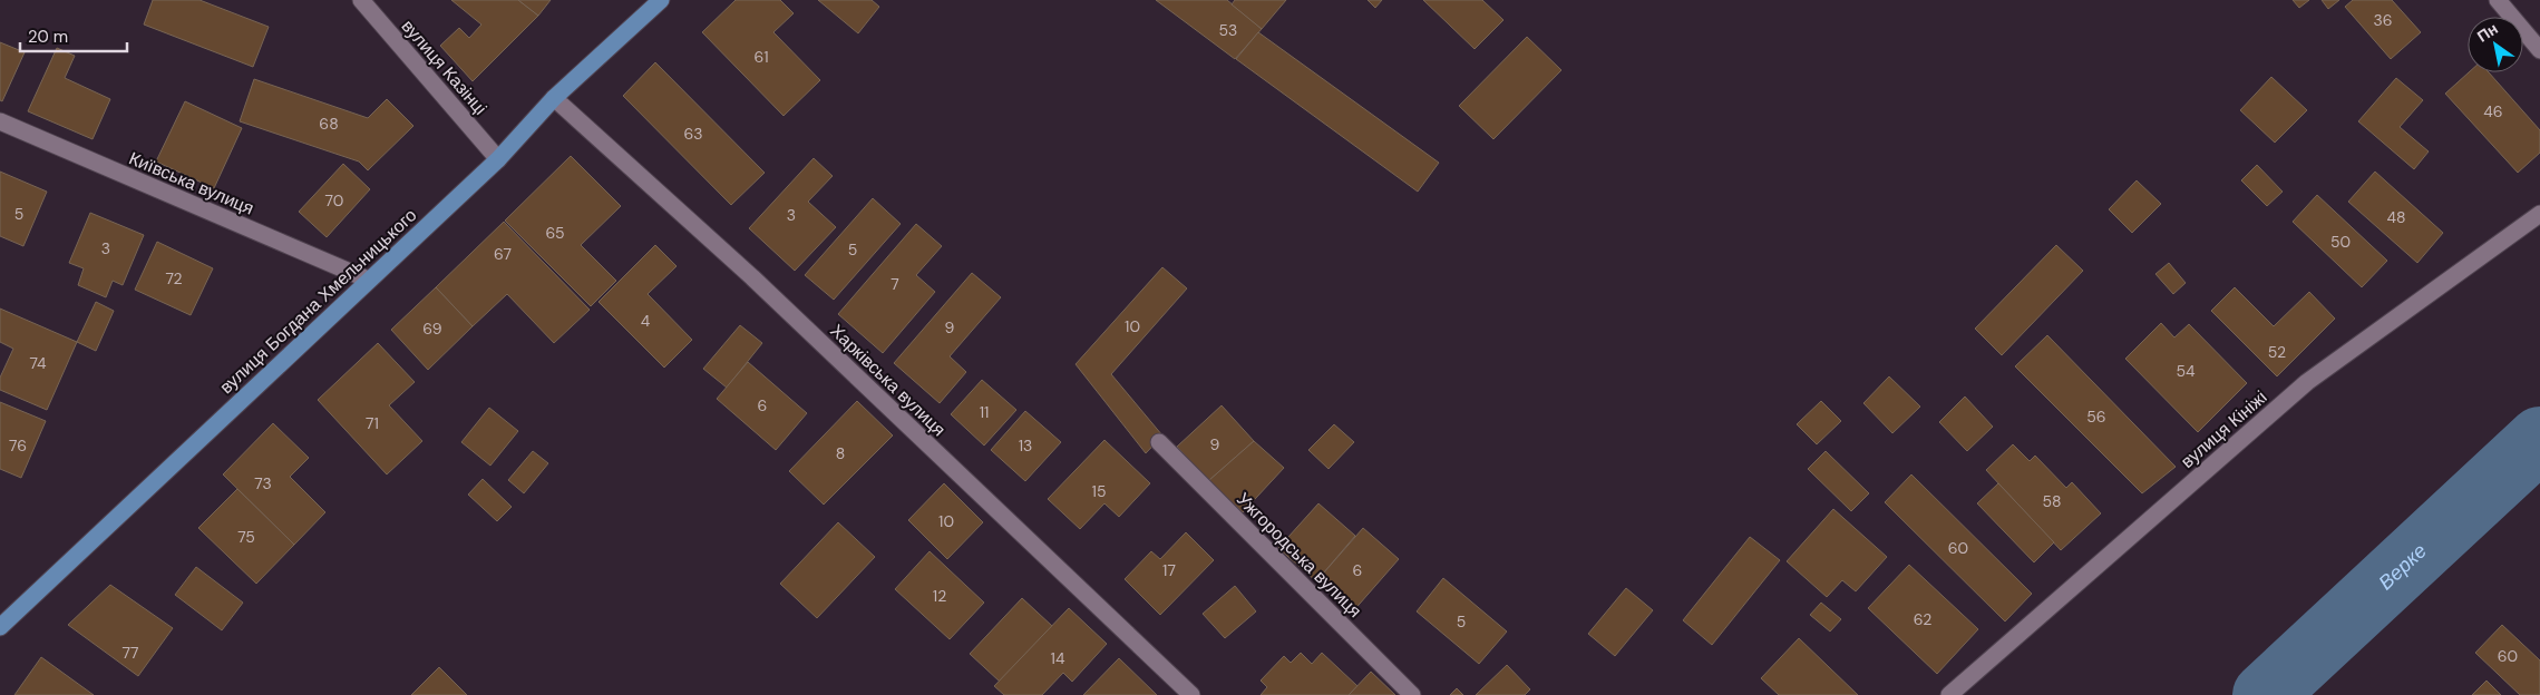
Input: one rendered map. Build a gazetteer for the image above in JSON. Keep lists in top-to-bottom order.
{
  "streets": {
    "highway": ["вулиця Богдана Хмельницького"],
    "street": [
      "вулиця Казінці",
      "Київська вулиця",
      "Харківська вулиця",
      "вулиця Кініжі",
      "Ужгородська вулиця"
    ]
  },
  "crossings": [
    ["вулиця Казінці", "вулиця Богдана Хмельницького"],
    ["Київська вулиця", "вулиця Богдана Хмельницького"],
    ["вулиця Богдана Хмельницького", "Харківська вулиця"]
  ],
  "water": ["Верке"],
  "house_numbers": [
    "36",
    "53",
    "61",
    "46",
    "68",
    "63",
    "70",
    "5",
    "3",
    "48",
    "65",
    "50",
    "3",
    "5",
    "67",
    "72",
    "7",
    "4",
    "10",
    "9",
    "69",
    "52",
    "74",
    "54",
    "6",
    "11",
    "56",
    "71",
    "9",
    "76",
    "13",
    "8",
    "73",
    "15",
    "58",
    "10",
    "75",
    "60",
    "17",
    "6",
    "12",
    "62",
    "5",
    "77",
    "60",
    "14"
  ],
  "scale_bar": "20 m",
  "north": "top left"
}
